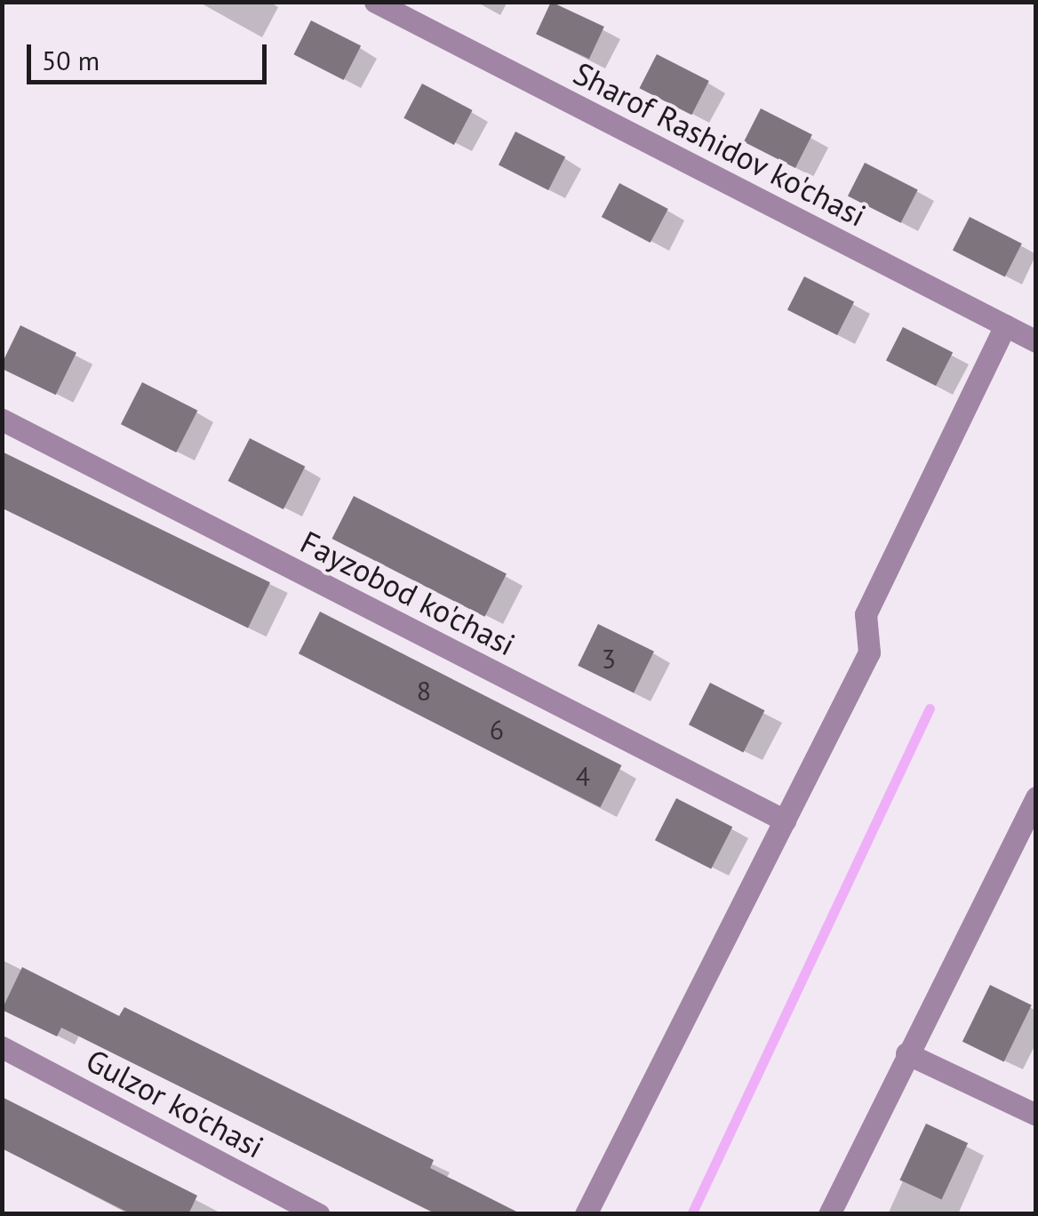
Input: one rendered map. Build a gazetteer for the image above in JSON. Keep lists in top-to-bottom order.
{
  "streets": {
    "street": ["Sharof Rashidov ko'chasi", "Fayzobod ko'chasi", "Gulzor ko'chasi"]
  },
  "house_numbers": [
    "3",
    "8",
    "6",
    "4"
  ],
  "scale_bar": "50 m"
}
